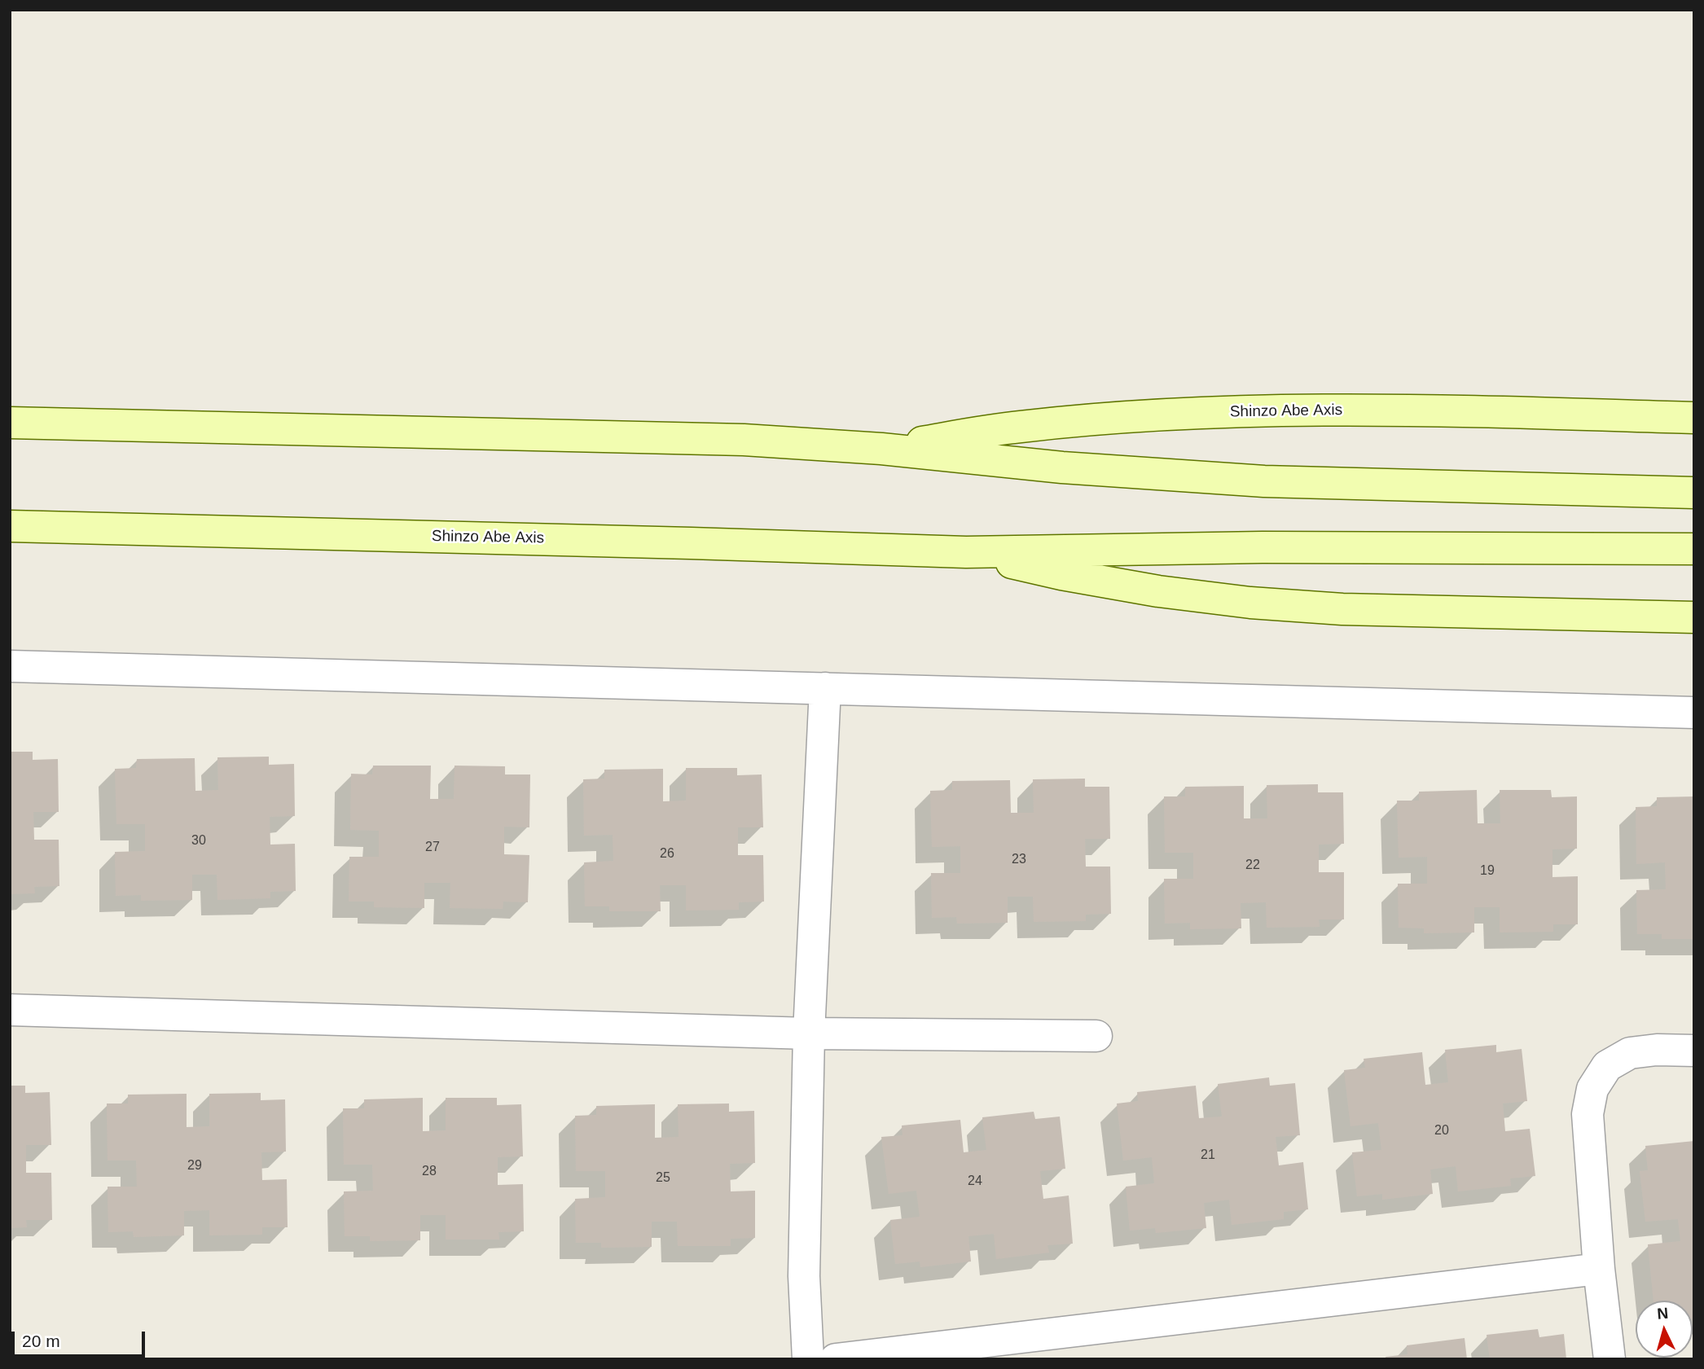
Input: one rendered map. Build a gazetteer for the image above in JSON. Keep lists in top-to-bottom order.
{
  "streets": {
    "main road": ["Shinzo Abe Axis"]
  },
  "house_numbers": [
    "30",
    "27",
    "26",
    "23",
    "22",
    "19",
    "20",
    "21",
    "29",
    "28",
    "25",
    "24"
  ],
  "scale_bar": "20 m",
  "north": "top"
}
